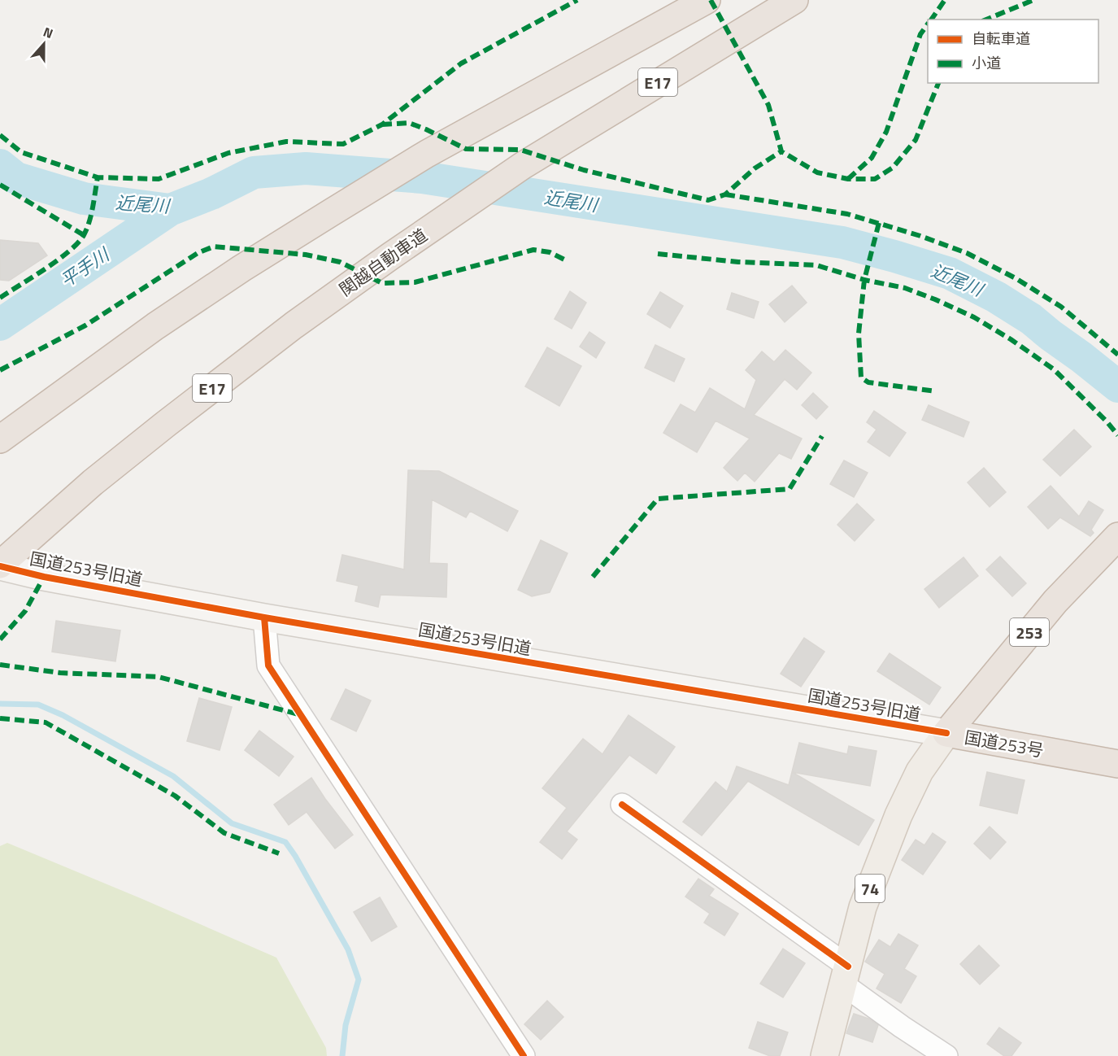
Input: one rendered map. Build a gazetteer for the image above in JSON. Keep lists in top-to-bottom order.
{
  "streets": {
    "highway": [
      "E17",
      "関越自動車道",
      "253",
      "国道253号"
    ],
    "main road": ["74"],
    "street": ["国道253号旧道"]
  },
  "crossings": [
    ["関越自動車道", "国道253号旧道"],
    ["国道253号旧道", "国道253号"],
    ["国道253号旧道", "74"],
    ["国道253号", "74"]
  ],
  "water": ["近尾川", "平手川"],
  "legend": ["自転車道", "小道"],
  "north": "top"
}
